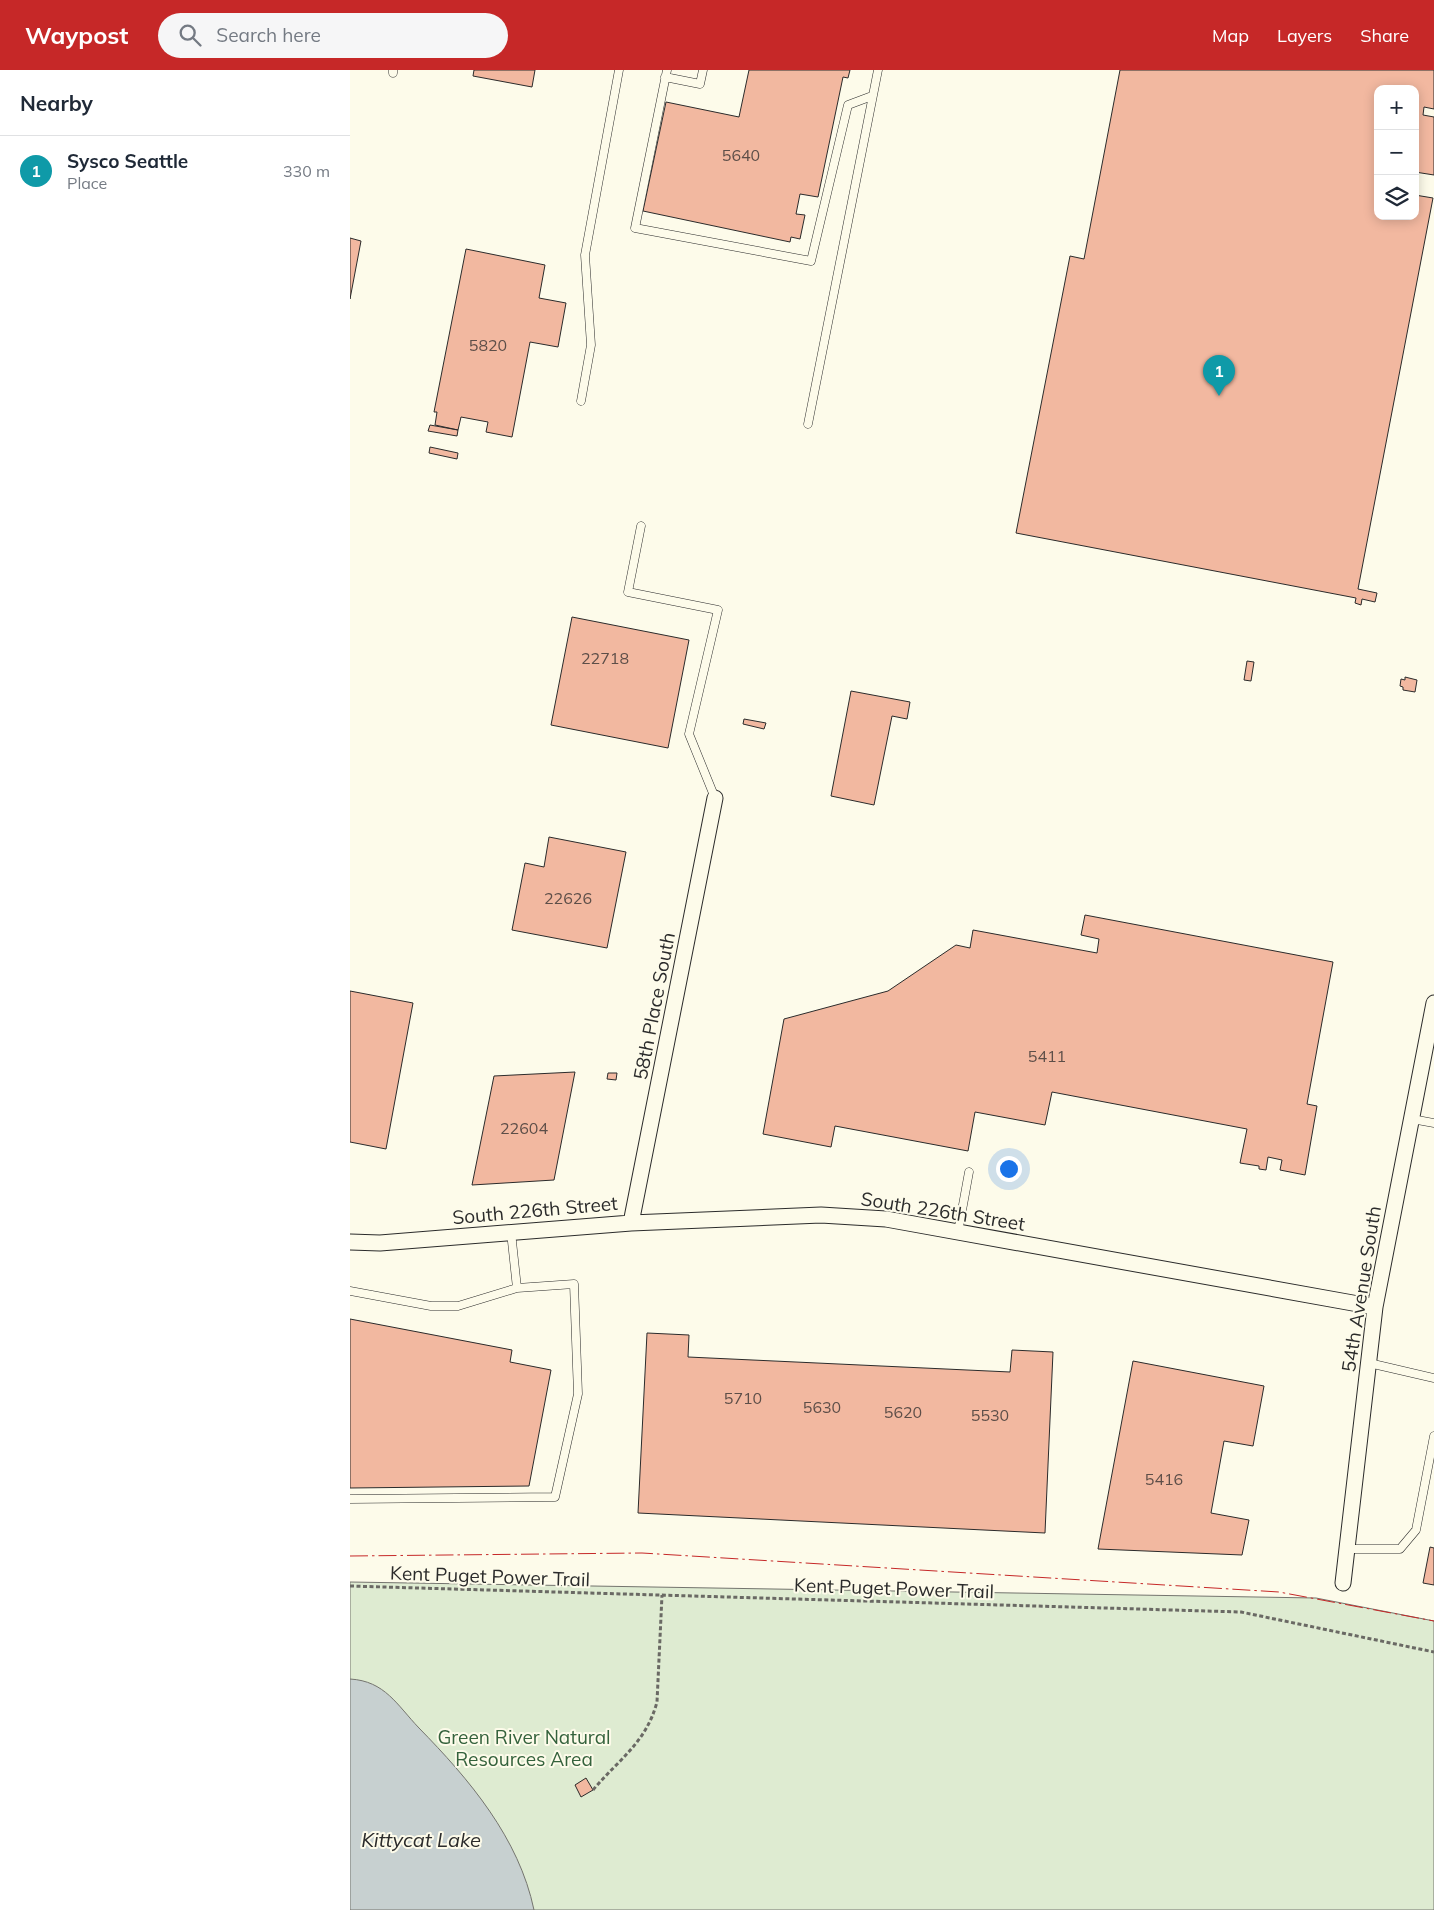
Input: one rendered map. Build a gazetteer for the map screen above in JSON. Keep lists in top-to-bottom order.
{
  "streets": {
    "street": ["58th Place South", "South 226th Street", "54th Avenue South"],
    "path": ["Kent Puget Power Trail"]
  },
  "crossings": [
    ["58th Place South", "South 226th Street"],
    ["South 226th Street", "54th Avenue South"]
  ],
  "water": ["Kittycat Lake"],
  "parks": ["Green River Natural Resources Area"],
  "house_numbers": [
    "5640",
    "5820",
    "22718",
    "22626",
    "5411",
    "22604",
    "5710",
    "5630",
    "5620",
    "5530",
    "5416"
  ],
  "page": {
    "header": "Waypost",
    "search": "Search here",
    "nav": ["Map", "Layers", "Share"],
    "heading": "Nearby",
    "map_buttons": ["+", "−"],
    "list": [
      {
        "mark": "1",
        "name": "Sysco Seattle",
        "note": "Place",
        "value": "330 m"
      }
    ],
    "pins": "1"
  }
}
